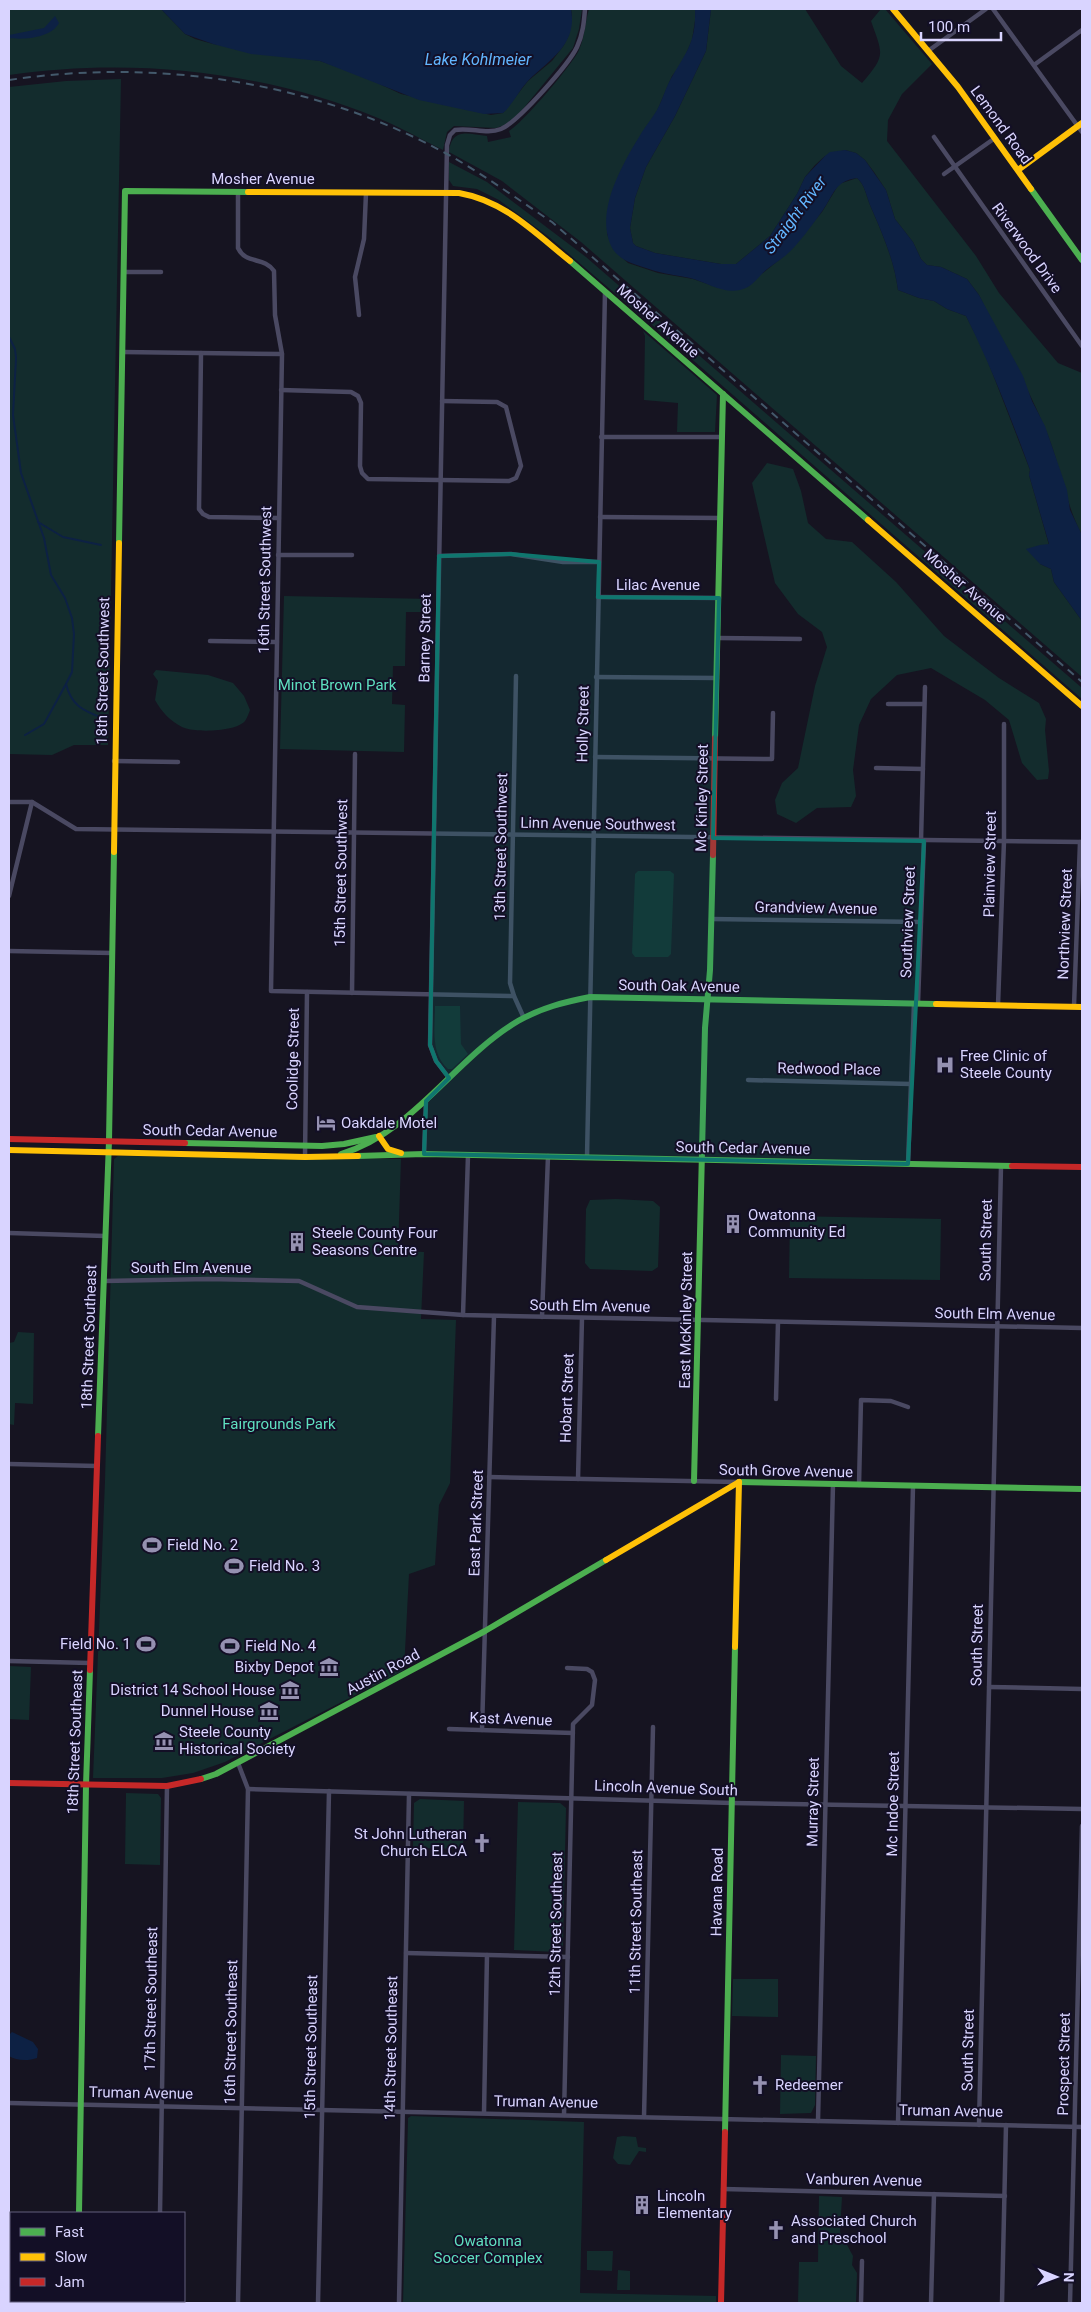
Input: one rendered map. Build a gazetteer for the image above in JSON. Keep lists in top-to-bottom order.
{
  "streets": {
    "street": [
      "Lemond Road",
      "Mosher Avenue",
      "Riverwood Drive",
      "16th Street Southwest",
      "Lilac Avenue",
      "Barney Street",
      "18th Street Southwest",
      "Holly Street",
      "Mc Kinley Street",
      "Linn Avenue Southwest",
      "13th Street Southwest",
      "Plainview Street",
      "15th Street Southwest",
      "Grandview Avenue",
      "Southview Street",
      "Northview Street",
      "South Oak Avenue",
      "Coolidge Street",
      "Redwood Place",
      "South Cedar Avenue",
      "South Street",
      "South Elm Avenue",
      "East McKinley Street",
      "18th Street Southeast",
      "Hobart Street",
      "South Grove Avenue",
      "East Park Street",
      "Austin Road",
      "Kast Avenue",
      "Lincoln Avenue South",
      "Murray Street",
      "Mc Indoe Street",
      "Havana Road",
      "11th Street Southeast",
      "12th Street Southeast",
      "17th Street Southeast",
      "16th Street Southeast",
      "15th Street Southeast",
      "14th Street Southeast",
      "Prospect Street",
      "Truman Avenue",
      "Vanburen Avenue"
    ]
  },
  "crossings": [
    ["Mosher Avenue", "16th Street Southwest"],
    ["Mosher Avenue", "Barney Street"],
    ["Mosher Avenue", "18th Street Southwest"],
    ["Mosher Avenue", "Holly Street"],
    ["Mosher Avenue", "Mc Kinley Street"],
    ["16th Street Southwest", "Linn Avenue Southwest"],
    ["16th Street Southwest", "Coolidge Street"],
    ["Lilac Avenue", "Holly Street"],
    ["Lilac Avenue", "Mc Kinley Street"],
    ["Barney Street", "Linn Avenue Southwest"],
    ["Barney Street", "South Oak Avenue"],
    ["18th Street Southwest", "Linn Avenue Southwest"],
    ["18th Street Southwest", "South Cedar Avenue"],
    ["18th Street Southwest", "18th Street Southeast"],
    ["Holly Street", "Linn Avenue Southwest"],
    ["Holly Street", "South Oak Avenue"],
    ["Holly Street", "South Cedar Avenue"],
    ["Mc Kinley Street", "Linn Avenue Southwest"],
    ["Mc Kinley Street", "Grandview Avenue"],
    ["Mc Kinley Street", "South Oak Avenue"],
    ["Mc Kinley Street", "South Cedar Avenue"],
    ["Mc Kinley Street", "East McKinley Street"],
    ["Linn Avenue Southwest", "13th Street Southwest"],
    ["Linn Avenue Southwest", "Plainview Street"],
    ["Linn Avenue Southwest", "15th Street Southwest"],
    ["Linn Avenue Southwest", "Southview Street"],
    ["Linn Avenue Southwest", "Northview Street"],
    ["13th Street Southwest", "South Oak Avenue"],
    ["Plainview Street", "South Oak Avenue"],
    ["Grandview Avenue", "Southview Street"],
    ["Southview Street", "South Oak Avenue"],
    ["Southview Street", "Redwood Place"],
    ["Southview Street", "South Cedar Avenue"],
    ["Northview Street", "South Oak Avenue"],
    ["South Oak Avenue", "South Cedar Avenue"],
    ["Coolidge Street", "South Cedar Avenue"],
    ["South Cedar Avenue", "South Street"],
    ["South Cedar Avenue", "East McKinley Street"],
    ["South Cedar Avenue", "18th Street Southeast"],
    ["South Street", "South Elm Avenue"],
    ["South Street", "South Grove Avenue"],
    ["South Street", "Lincoln Avenue South"],
    ["South Street", "Truman Avenue"],
    ["South Elm Avenue", "East McKinley Street"],
    ["South Elm Avenue", "18th Street Southeast"],
    ["South Elm Avenue", "Hobart Street"],
    ["South Elm Avenue", "East Park Street"],
    ["East McKinley Street", "South Grove Avenue"],
    ["18th Street Southeast", "Austin Road"],
    ["18th Street Southeast", "Truman Avenue"],
    ["Hobart Street", "South Grove Avenue"],
    ["South Grove Avenue", "East Park Street"],
    ["South Grove Avenue", "Austin Road"],
    ["South Grove Avenue", "Murray Street"],
    ["South Grove Avenue", "Mc Indoe Street"],
    ["South Grove Avenue", "Havana Road"],
    ["East Park Street", "Austin Road"],
    ["East Park Street", "Kast Avenue"],
    ["Austin Road", "Havana Road"],
    ["Austin Road", "17th Street Southeast"],
    ["Austin Road", "16th Street Southeast"],
    ["Kast Avenue", "12th Street Southeast"],
    ["Lincoln Avenue South", "Murray Street"],
    ["Lincoln Avenue South", "Mc Indoe Street"],
    ["Lincoln Avenue South", "Havana Road"],
    ["Lincoln Avenue South", "11th Street Southeast"],
    ["Lincoln Avenue South", "12th Street Southeast"],
    ["Lincoln Avenue South", "16th Street Southeast"],
    ["Lincoln Avenue South", "15th Street Southeast"],
    ["Lincoln Avenue South", "14th Street Southeast"],
    ["Murray Street", "Truman Avenue"],
    ["Mc Indoe Street", "Truman Avenue"],
    ["Havana Road", "Truman Avenue"],
    ["Havana Road", "Vanburen Avenue"],
    ["11th Street Southeast", "Truman Avenue"],
    ["12th Street Southeast", "Truman Avenue"],
    ["17th Street Southeast", "Truman Avenue"],
    ["16th Street Southeast", "Truman Avenue"],
    ["15th Street Southeast", "Truman Avenue"],
    ["14th Street Southeast", "Truman Avenue"],
    ["Prospect Street", "Truman Avenue"]
  ],
  "water": ["Lake Kohlmeier", "Straight River"],
  "parks": ["Minot Brown Park", "Fairgrounds Park", "Owatonna Soccer Complex"],
  "places": {
    "hospital": ["Free Clinic of Steele County"],
    "hotel": ["Oakdale Motel"],
    "building": ["Owatonna Community Ed", "Steele County Four Seasons Centre", "Lincoln Elementary"],
    "sports": [
      "Field No. 2",
      "Field No. 3",
      "Field No. 1",
      "Field No. 4"
    ],
    "museum": [
      "Bixby Depot",
      "District 14 School House",
      "Dunnel House",
      "Steele County Historical Society"
    ],
    "church": ["St John Lutheran Church ELCA", "Redeemer", "Associated Church and Preschool"]
  },
  "legend": ["Fast", "Slow", "Jam"],
  "scale_bar": "100 m",
  "north": "right"
}
